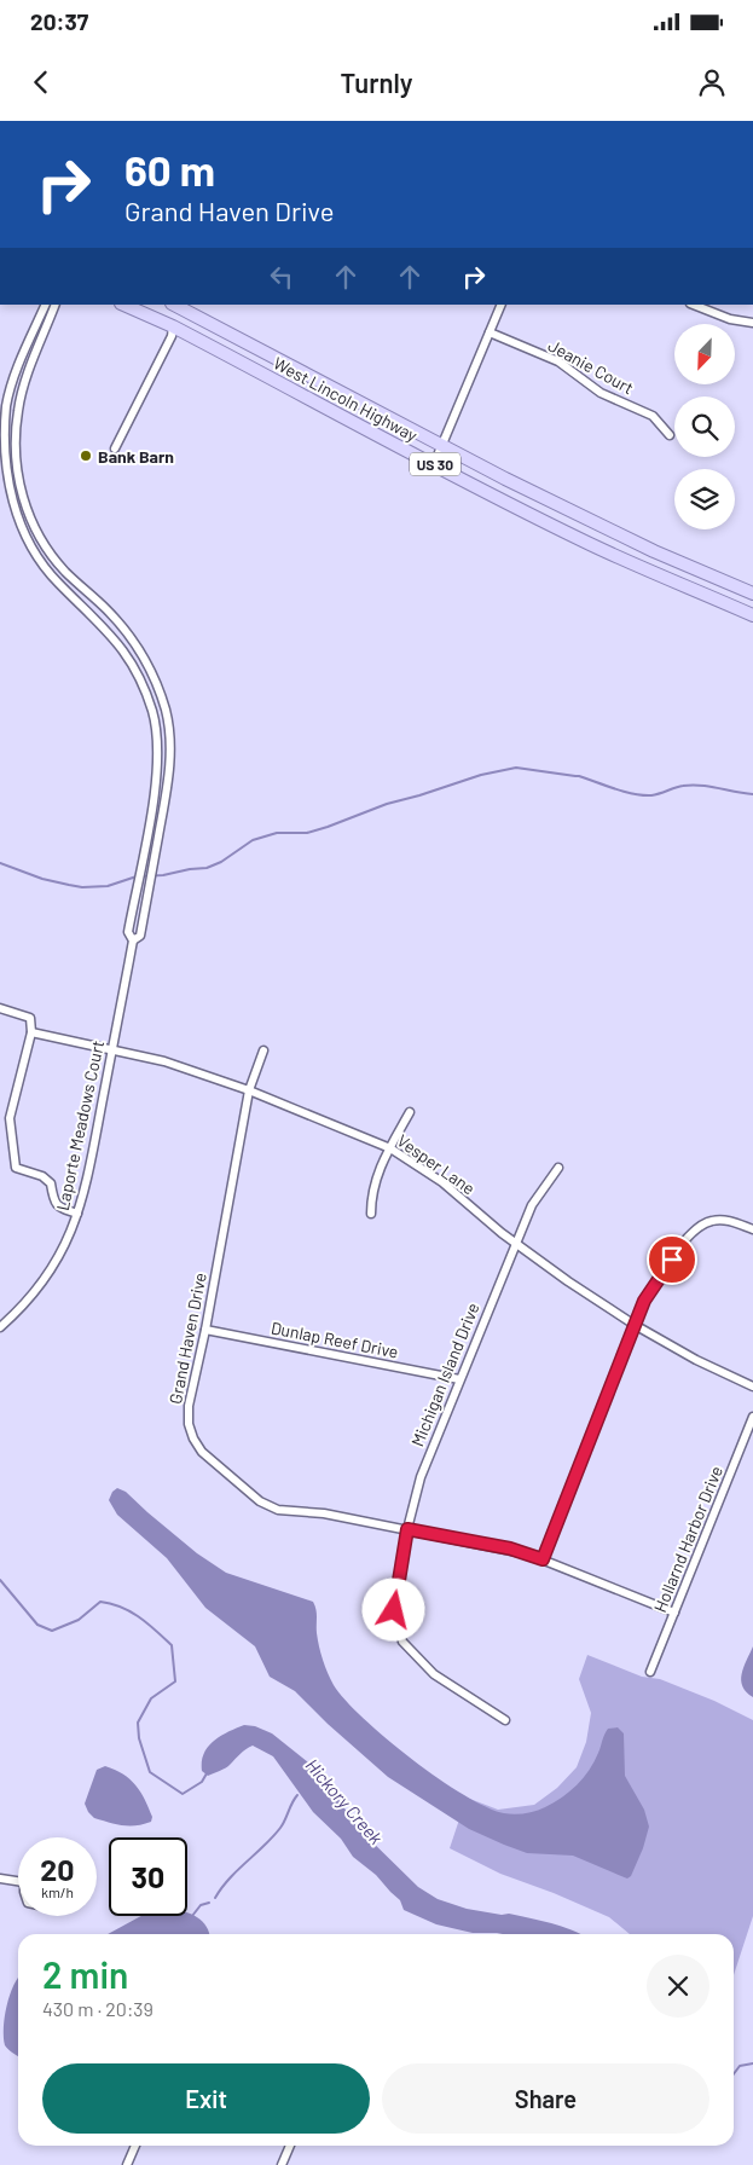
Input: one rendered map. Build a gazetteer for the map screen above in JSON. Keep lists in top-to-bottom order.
{
  "streets": {
    "main road": ["West Lincoln Highway", "US 30"],
    "street": [
      "Jeanie Court",
      "Laporte Meadows Court",
      "Vesper Lane",
      "Grand Haven Drive",
      "Dunlap Reef Drive",
      "Michigan Island Drive",
      "Hollarnd Harbor Drive"
    ]
  },
  "crossings": [
    ["Laporte Meadows Court", "Vesper Lane"],
    ["Vesper Lane", "Grand Haven Drive"],
    ["Vesper Lane", "Michigan Island Drive"],
    ["Grand Haven Drive", "Dunlap Reef Drive"],
    ["Grand Haven Drive", "Michigan Island Drive"],
    ["Grand Haven Drive", "Hollarnd Harbor Drive"],
    ["Dunlap Reef Drive", "Michigan Island Drive"]
  ],
  "water": ["Hickory Creek"],
  "places": ["Bank Barn"],
  "north": "bottom left",
  "page": {
    "status": "20:37",
    "header": "Turnly",
    "turn": ["60 m", "Grand Haven Drive"],
    "speed": "20 km/h",
    "limit": "30",
    "heading": ["2 min", "430 m · 20:39"],
    "buttons": ["Exit", "Share"]
  }
}
